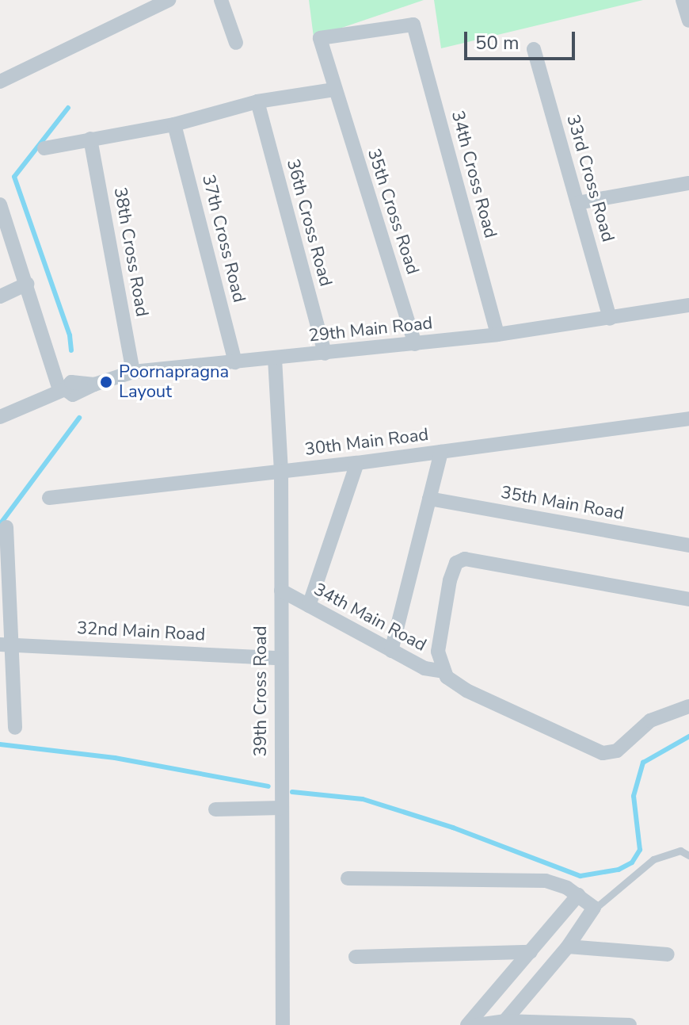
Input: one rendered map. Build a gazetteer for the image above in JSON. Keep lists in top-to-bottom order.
{
  "streets": {
    "street": [
      "34th Cross Road",
      "33rd Cross Road",
      "35th Cross Road",
      "36th Cross Road",
      "37th Cross Road",
      "38th Cross Road",
      "29th Main Road",
      "30th Main Road",
      "35th Main Road",
      "34th Main Road",
      "32nd Main Road",
      "39th Cross Road"
    ]
  },
  "crossings": [
    ["34th Cross Road", "35th Cross Road"],
    ["34th Cross Road", "29th Main Road"],
    ["33rd Cross Road", "29th Main Road"],
    ["35th Cross Road", "29th Main Road"],
    ["36th Cross Road", "29th Main Road"],
    ["37th Cross Road", "29th Main Road"],
    ["38th Cross Road", "29th Main Road"],
    ["29th Main Road", "39th Cross Road"],
    ["30th Main Road", "39th Cross Road"],
    ["34th Main Road", "39th Cross Road"],
    ["32nd Main Road", "39th Cross Road"]
  ],
  "places": ["Poornapragna Layout"],
  "scale_bar": "50 m"
}
